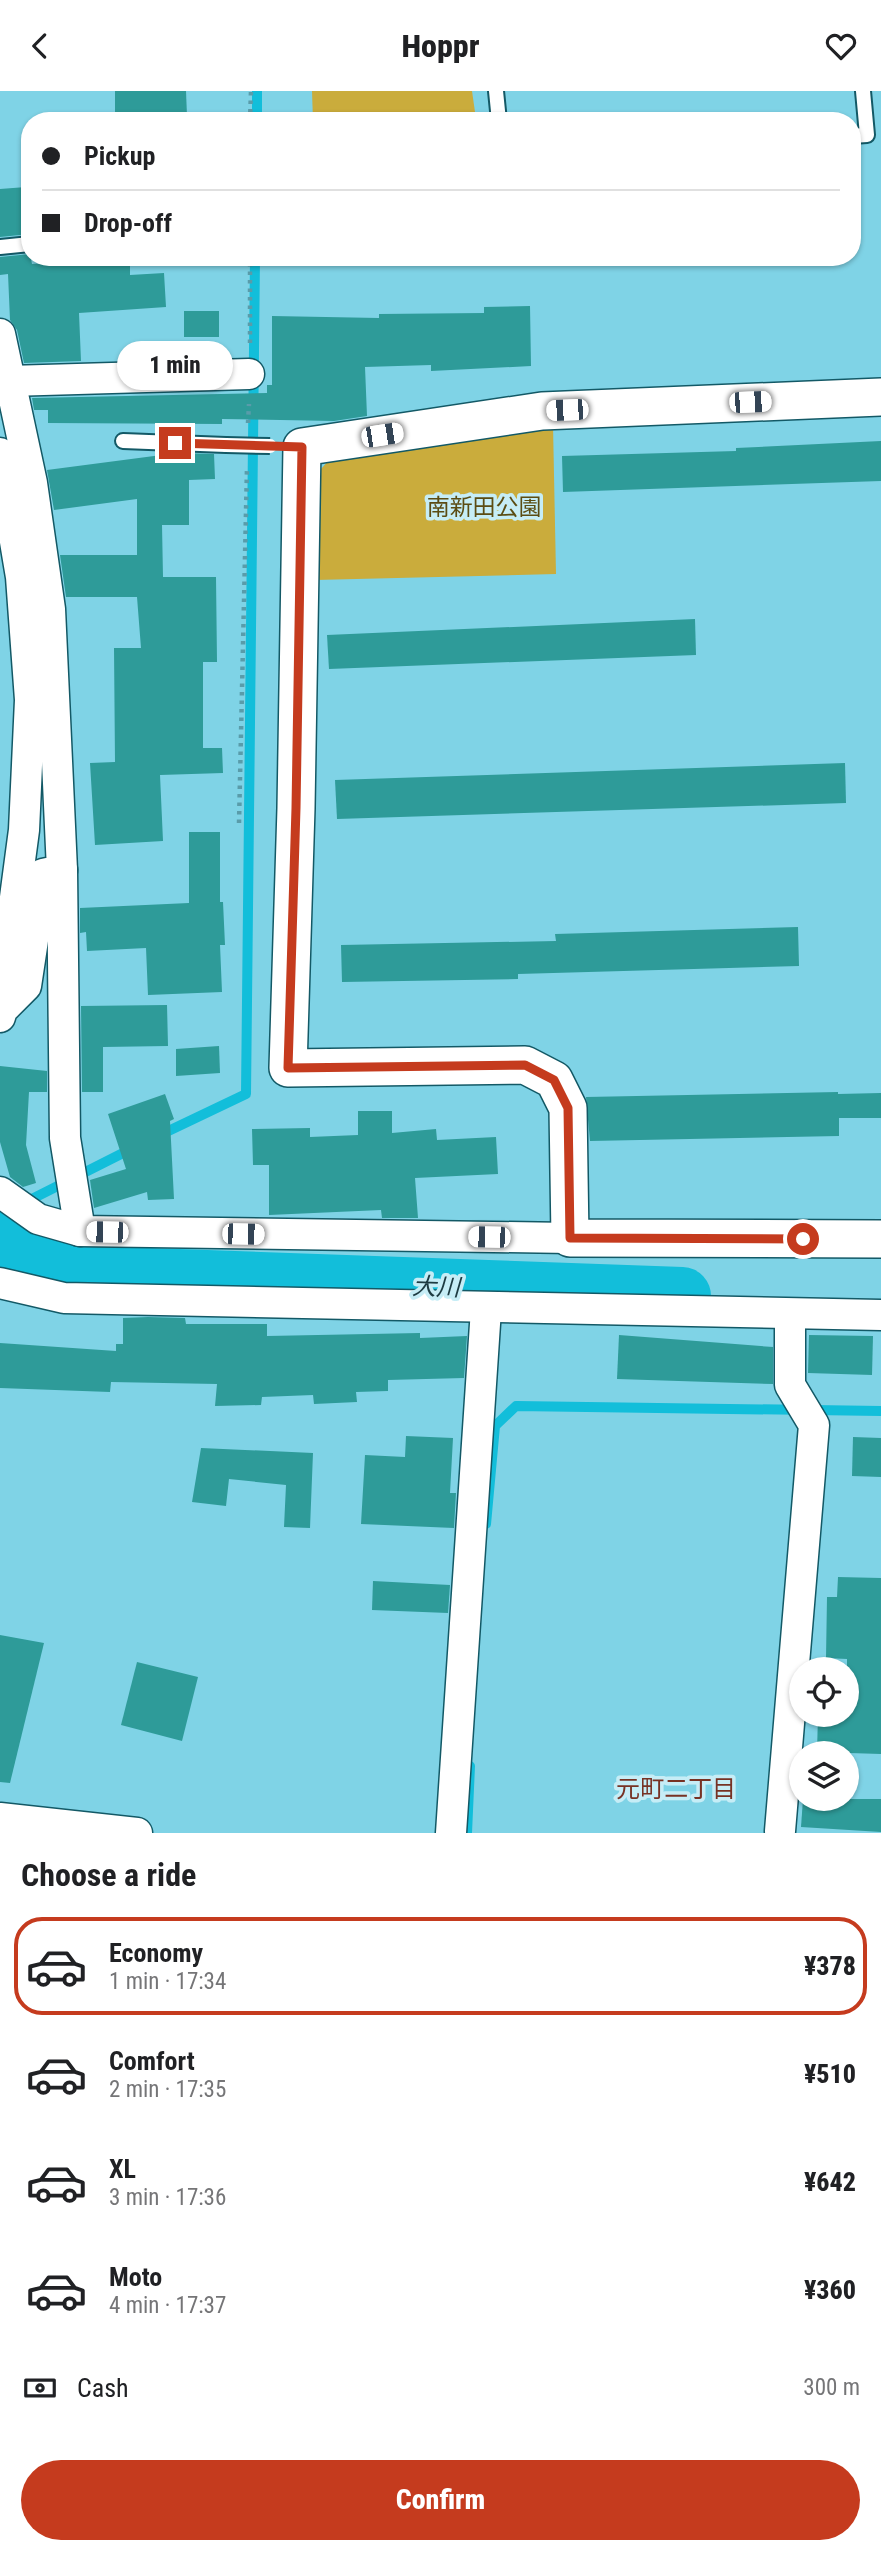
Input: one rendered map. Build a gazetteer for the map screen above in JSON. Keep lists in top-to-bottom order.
{
  "districts": ["元町二丁目"],
  "water": ["大川"],
  "parks": ["南新田公園"],
  "page": {
    "header": "Hoppr",
    "banner": ["Pickup", "Drop-off"],
    "bubble": "1 min",
    "heading": "Choose a ride",
    "list": [
      {
        "name": "Economy",
        "note": "1 min · 17:34",
        "value": "¥378"
      },
      {
        "name": "Comfort",
        "note": "2 min · 17:35",
        "value": "¥510"
      },
      {
        "name": "XL",
        "note": "3 min · 17:36",
        "value": "¥642"
      },
      {
        "name": "Moto",
        "note": "4 min · 17:37",
        "value": "¥360"
      }
    ],
    "pay": ["Cash", "300 m"],
    "buttons": "Confirm"
  }
}
